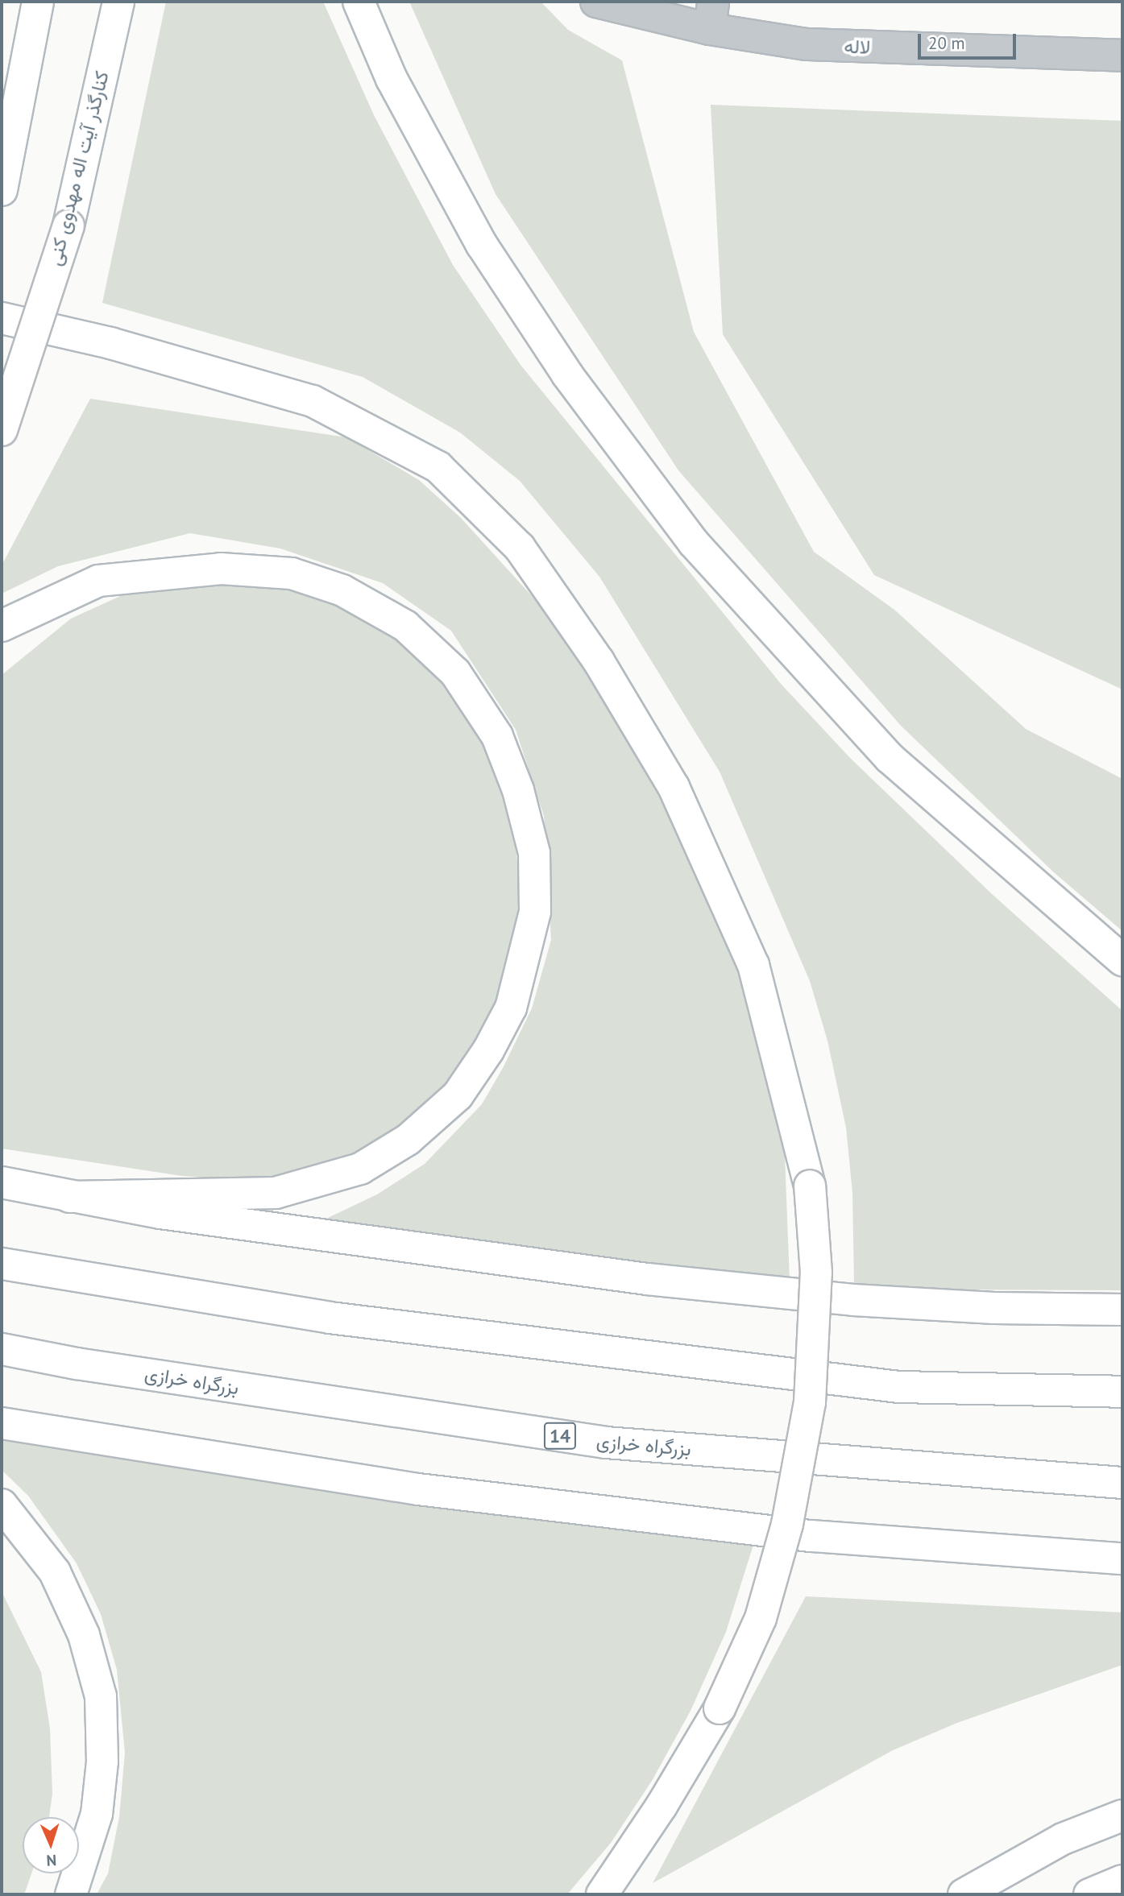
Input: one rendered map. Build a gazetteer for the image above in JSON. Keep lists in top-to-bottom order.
{
  "streets": {
    "main road": ["کنارگذر آیت اله مهدوی کنی", "بزرگراه خرازی", "14"],
    "street": ["لاله"]
  },
  "scale_bar": "20 m",
  "north": "bottom"
}
